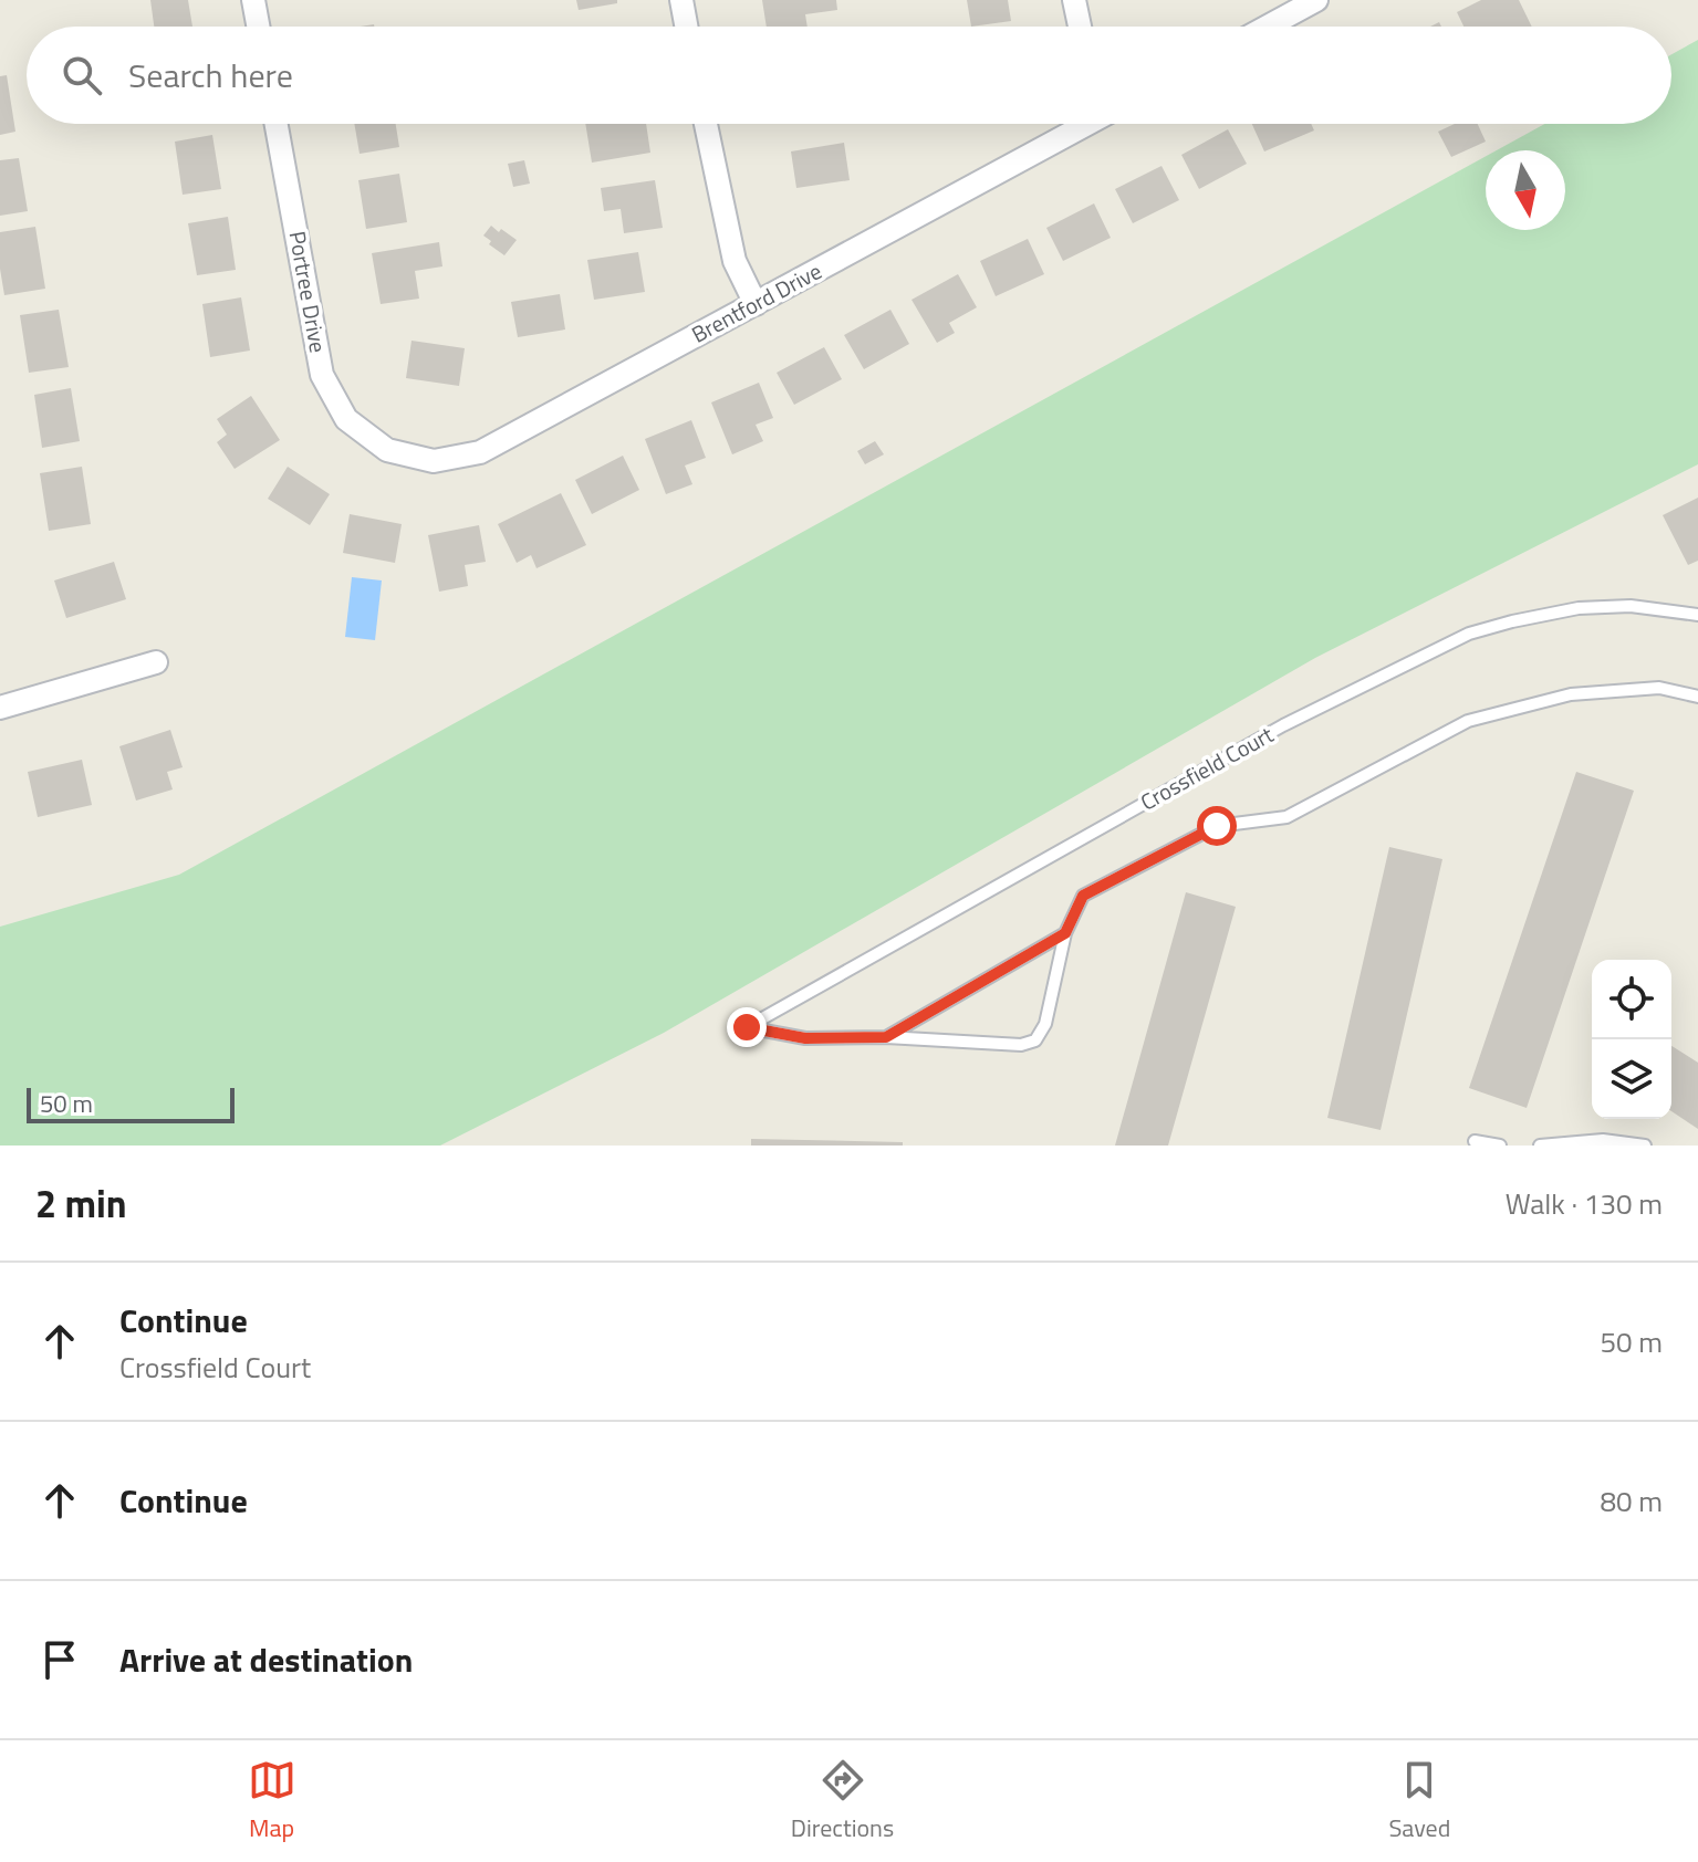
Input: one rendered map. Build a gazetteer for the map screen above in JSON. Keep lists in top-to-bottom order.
{
  "streets": {
    "street": ["Portree Drive", "Brentford Drive"],
    "lane": ["Crossfield Court"]
  },
  "crossings": [
    ["Portree Drive", "Brentford Drive"]
  ],
  "scale_bar": "50 m",
  "north": "bottom",
  "page": {
    "search": "Search here",
    "scale": "50 m",
    "heading": ["2 min", "Walk · 130 m"],
    "list": [
      ["Continue", "Crossfield Court", "50 m"],
      ["Continue", "80 m"],
      "Arrive at destination"
    ],
    "nav": ["Map", "Directions", "Saved"]
  }
}
